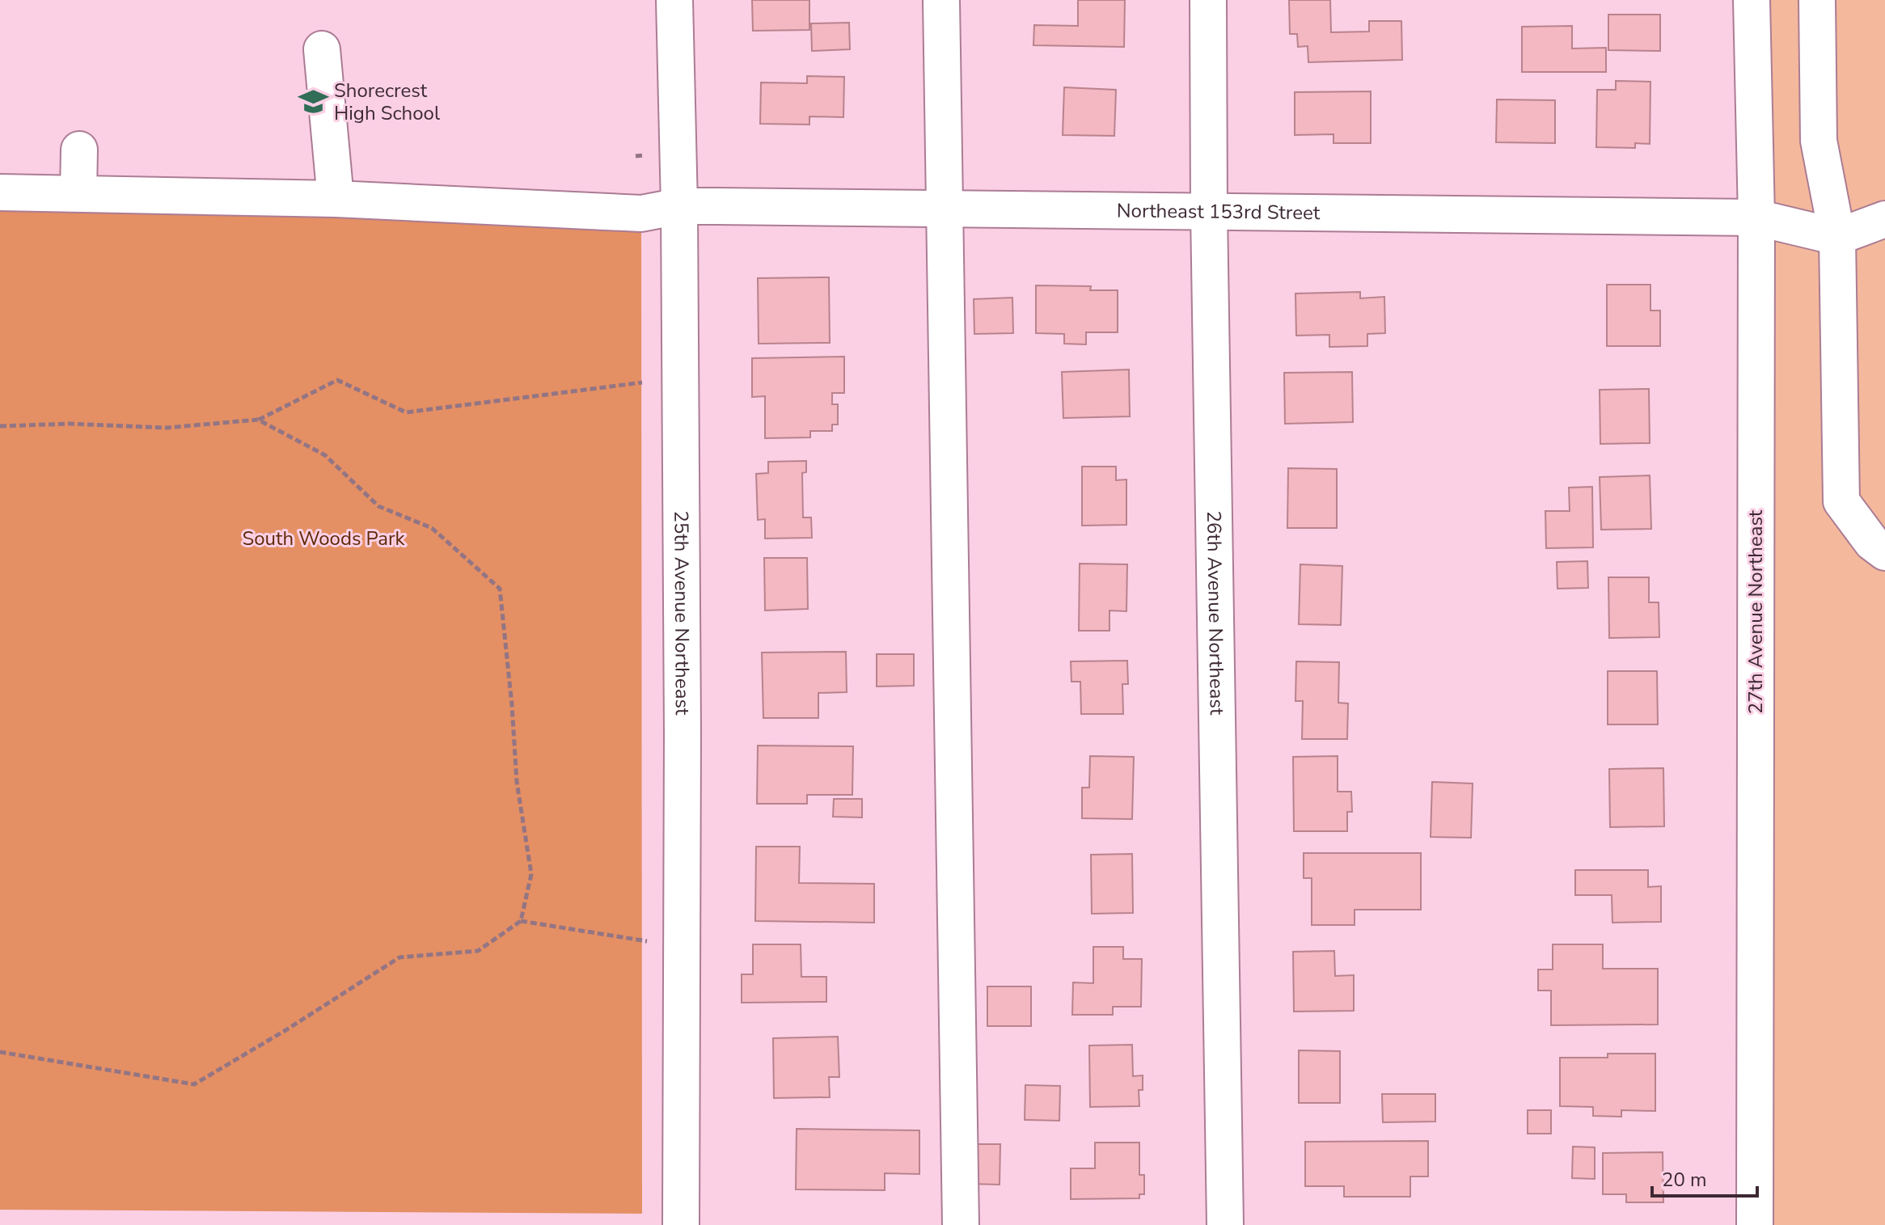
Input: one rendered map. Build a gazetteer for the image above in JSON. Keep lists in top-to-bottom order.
{
  "streets": {
    "street": [
      "Northeast 153rd Street",
      "25th Avenue Northeast",
      "27th Avenue Northeast",
      "26th Avenue Northeast"
    ]
  },
  "crossings": [
    ["Northeast 153rd Street", "25th Avenue Northeast"],
    ["Northeast 153rd Street", "27th Avenue Northeast"],
    ["Northeast 153rd Street", "26th Avenue Northeast"]
  ],
  "parks": ["South Woods Park"],
  "places": {
    "school or university": ["Shorecrest High School"]
  },
  "scale_bar": "20 m"
}
